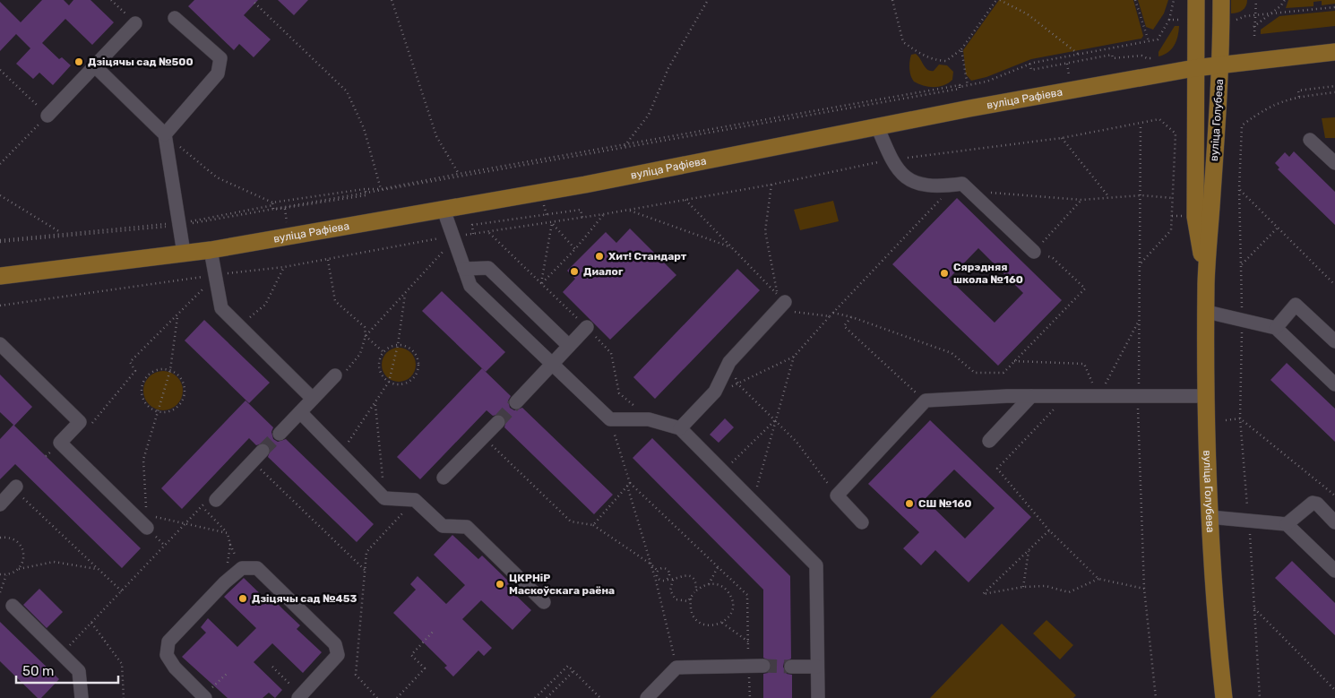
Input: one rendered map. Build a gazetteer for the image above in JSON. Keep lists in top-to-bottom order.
{
  "streets": {
    "main road": ["вуліца Рафіева", "вуліца Голубева"]
  },
  "crossings": [
    ["вуліца Рафіева", "вуліца Голубева"]
  ],
  "places": [
    "Дзіцячы сад №500",
    "Хит! Стандарт",
    "Диалог",
    "Сярэдняя школа №160",
    "СШ №160",
    "ЦКРНіР Маскоўскага раёна",
    "Дзіцячы сад №453"
  ],
  "scale_bar": "50 m"
}
